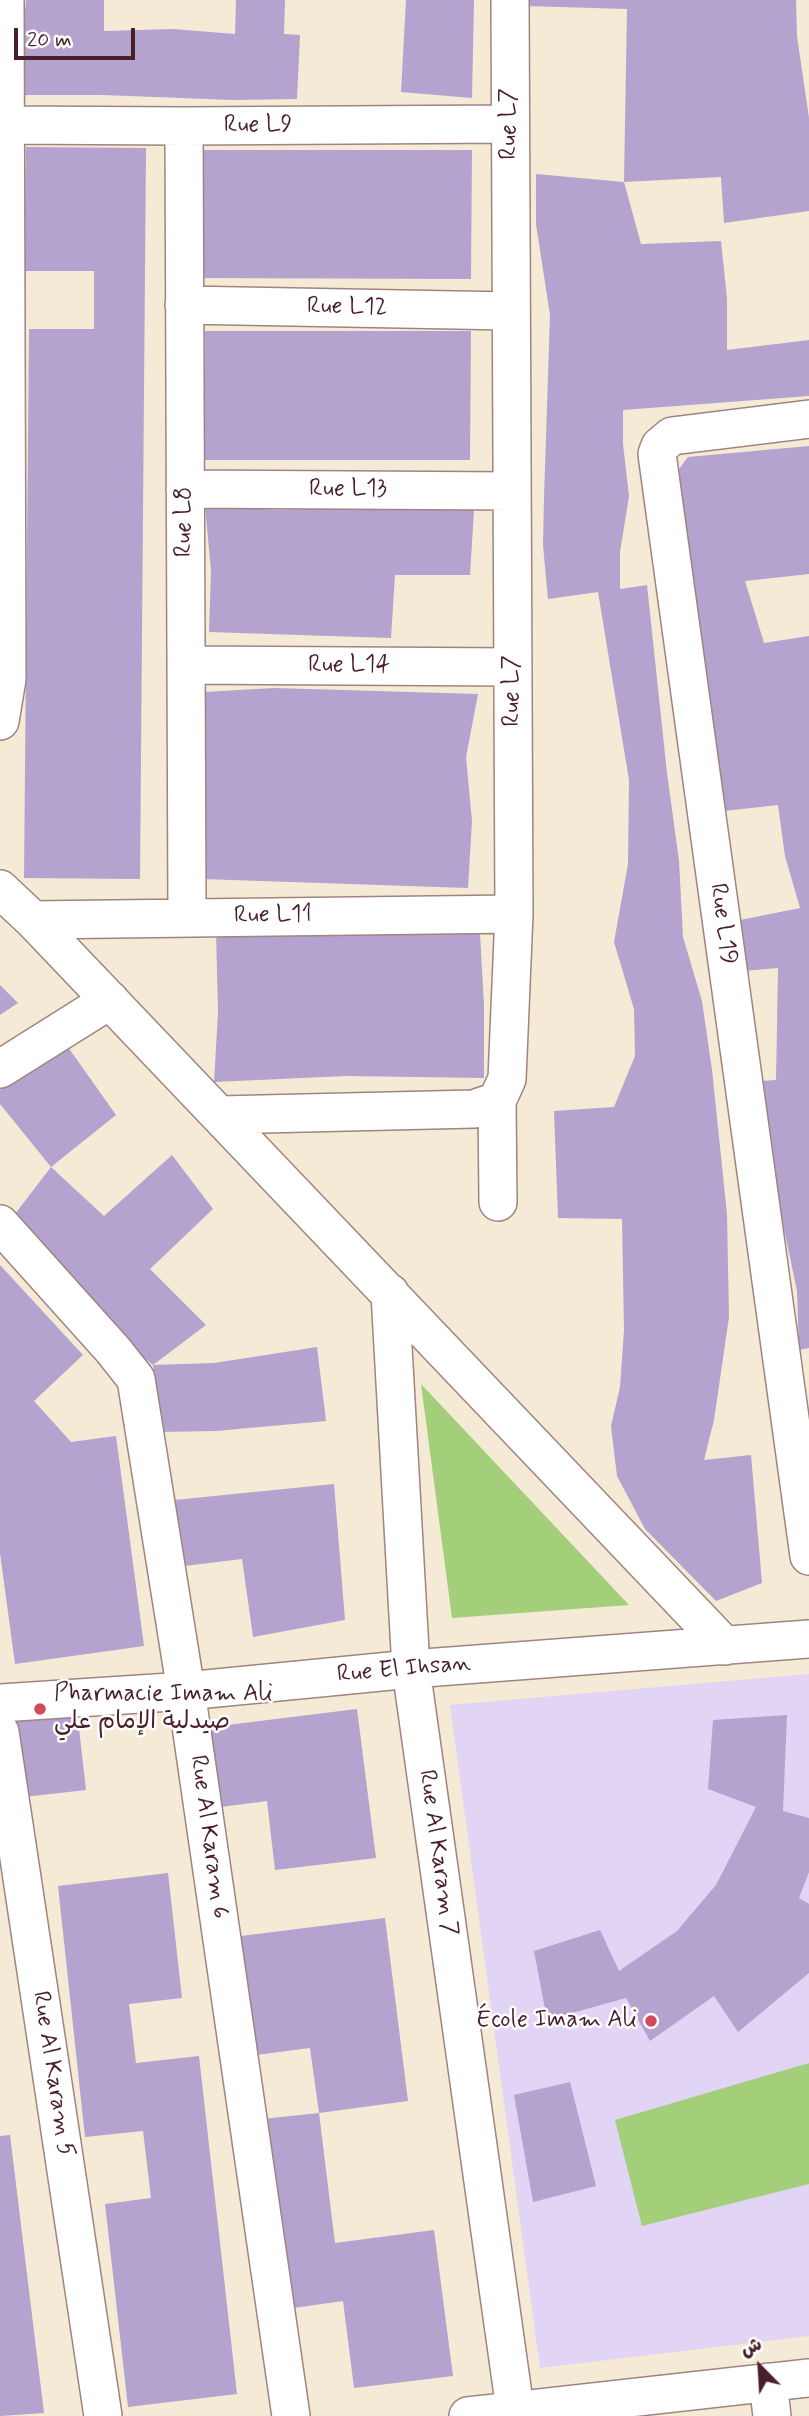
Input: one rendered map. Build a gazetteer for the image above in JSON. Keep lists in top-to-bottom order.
{
  "streets": {
    "street": [
      "Rue L7",
      "Rue L9",
      "Rue L12",
      "Rue L13",
      "Rue L8",
      "Rue L14",
      "Rue L11",
      "Rue L19",
      "Rue El Ihsan",
      "Rue Al Karam 6",
      "Rue Al Karam 7",
      "Rue Al Karam 5"
    ]
  },
  "crossings": [
    ["Rue L7", "Rue L9"],
    ["Rue L7", "Rue L12"],
    ["Rue L7", "Rue L13"],
    ["Rue L7", "Rue L14"],
    ["Rue L7", "Rue L11"],
    ["Rue L9", "Rue L8"],
    ["Rue L12", "Rue L8"],
    ["Rue L13", "Rue L8"],
    ["Rue L8", "Rue L14"],
    ["Rue L8", "Rue L11"],
    ["Rue El Ihsan", "Rue Al Karam 6"],
    ["Rue El Ihsan", "Rue Al Karam 7"]
  ],
  "places": ["Pharmacie Imam Ali صيدلية الإمام علي", "École Imam Ali"],
  "scale_bar": "20 m",
  "north": "top left"
}
